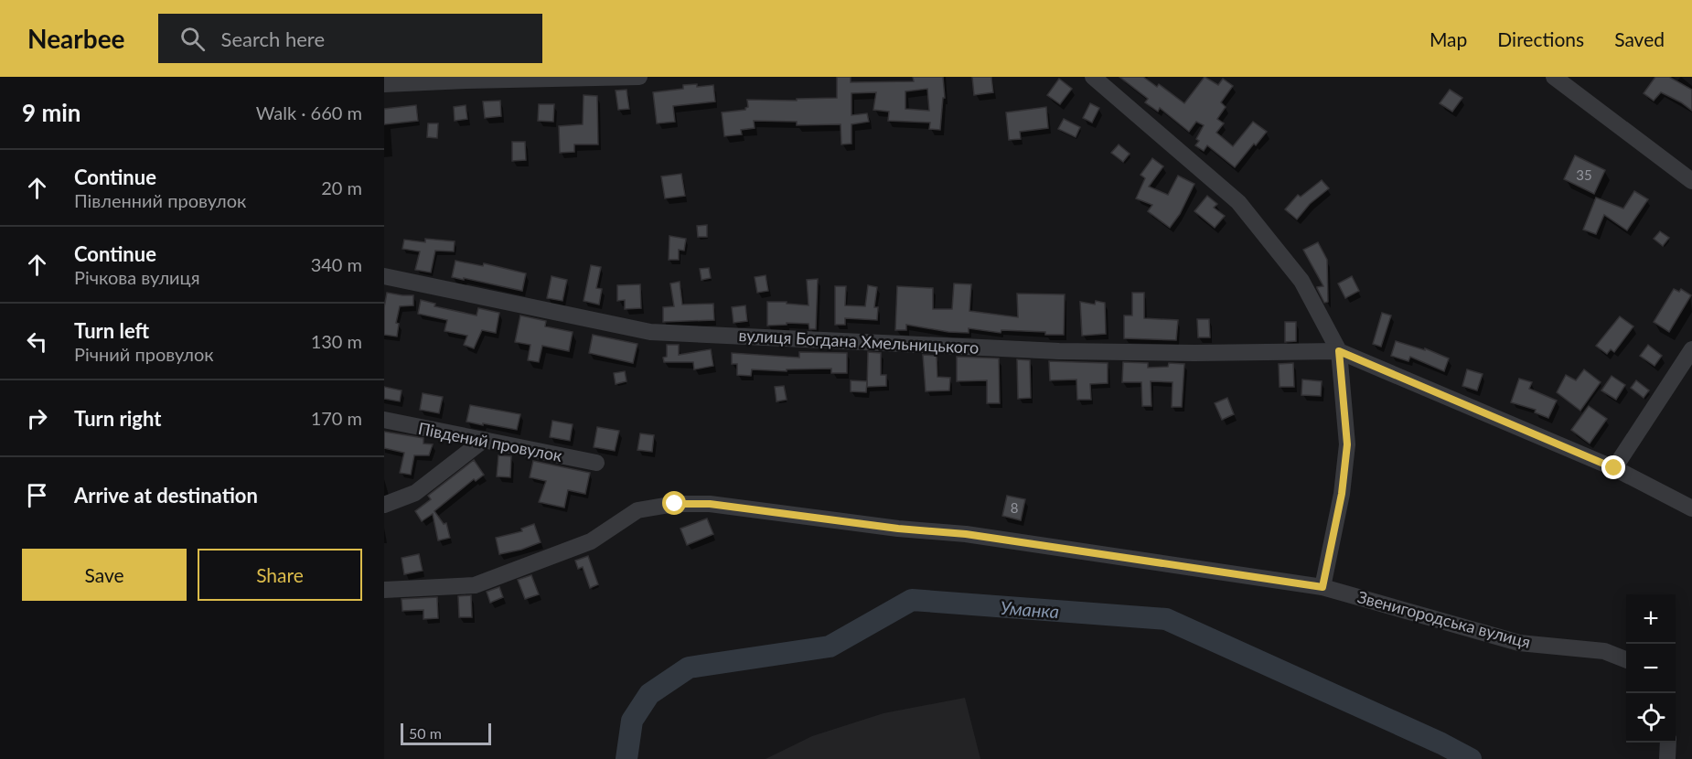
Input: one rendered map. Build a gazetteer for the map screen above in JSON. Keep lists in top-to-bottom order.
{
  "streets": {
    "street": ["вулиця Богдана Хмельницького", "Південий провулок", "Звенигородська вулиця"]
  },
  "water": ["Уманка"],
  "house_numbers": ["35", "8"],
  "scale_bar": "50 m",
  "page": {
    "header": "Nearbee",
    "search": "Search here",
    "nav": ["Map", "Directions", "Saved"],
    "heading": ["9 min", "Walk · 660 m"],
    "list": [
      ["Continue", "Півленний провулок", "20 m"],
      ["Continue", "Річкова вулиця", "340 m"],
      ["Turn left", "Річний провулок", "130 m"],
      ["Turn right", "170 m"],
      "Arrive at destination"
    ],
    "buttons": ["Save", "Share"],
    "map_buttons": ["+", "−"],
    "scale": "50 m"
  }
}
